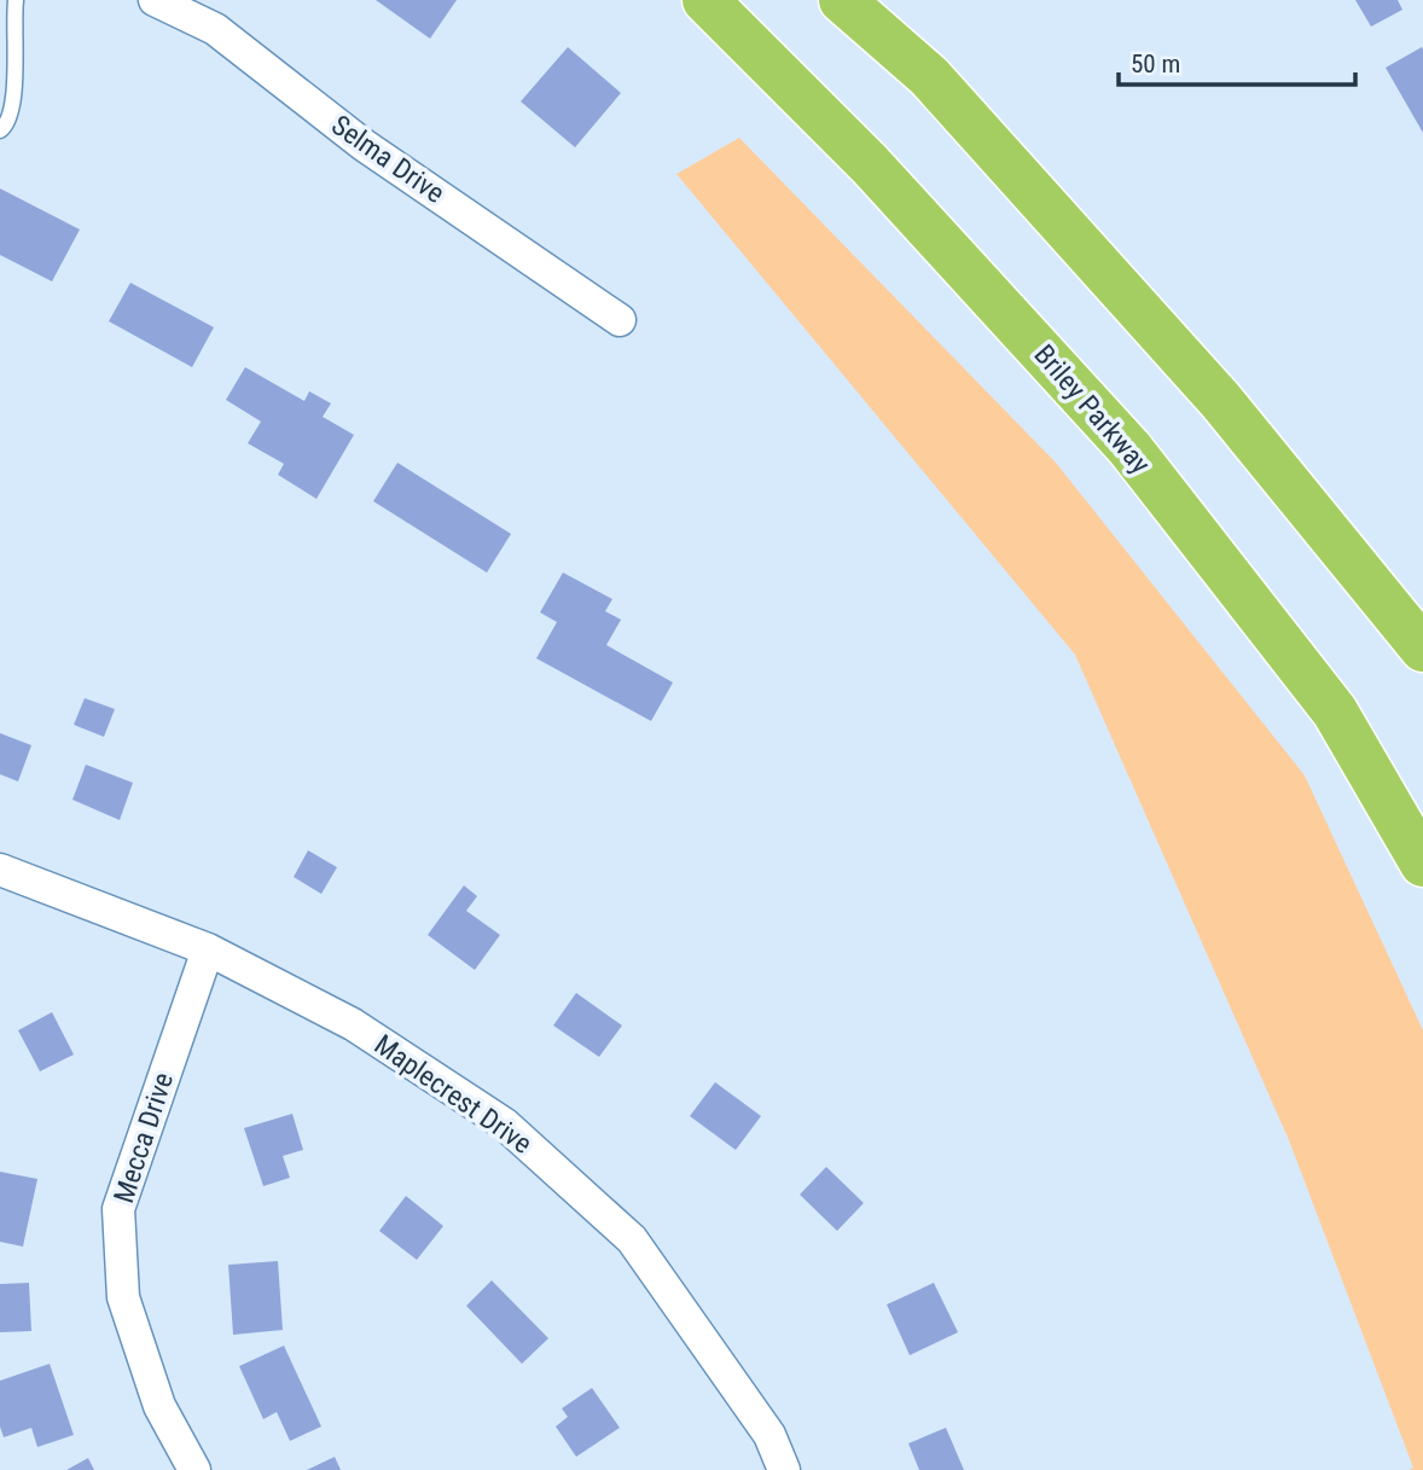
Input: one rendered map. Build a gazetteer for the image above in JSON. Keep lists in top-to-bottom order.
{
  "streets": {
    "highway": ["Briley Parkway"],
    "street": ["Selma Drive", "Maplecrest Drive", "Mecca Drive"]
  },
  "crossings": [
    ["Maplecrest Drive", "Mecca Drive"]
  ],
  "scale_bar": "50 m"
}
